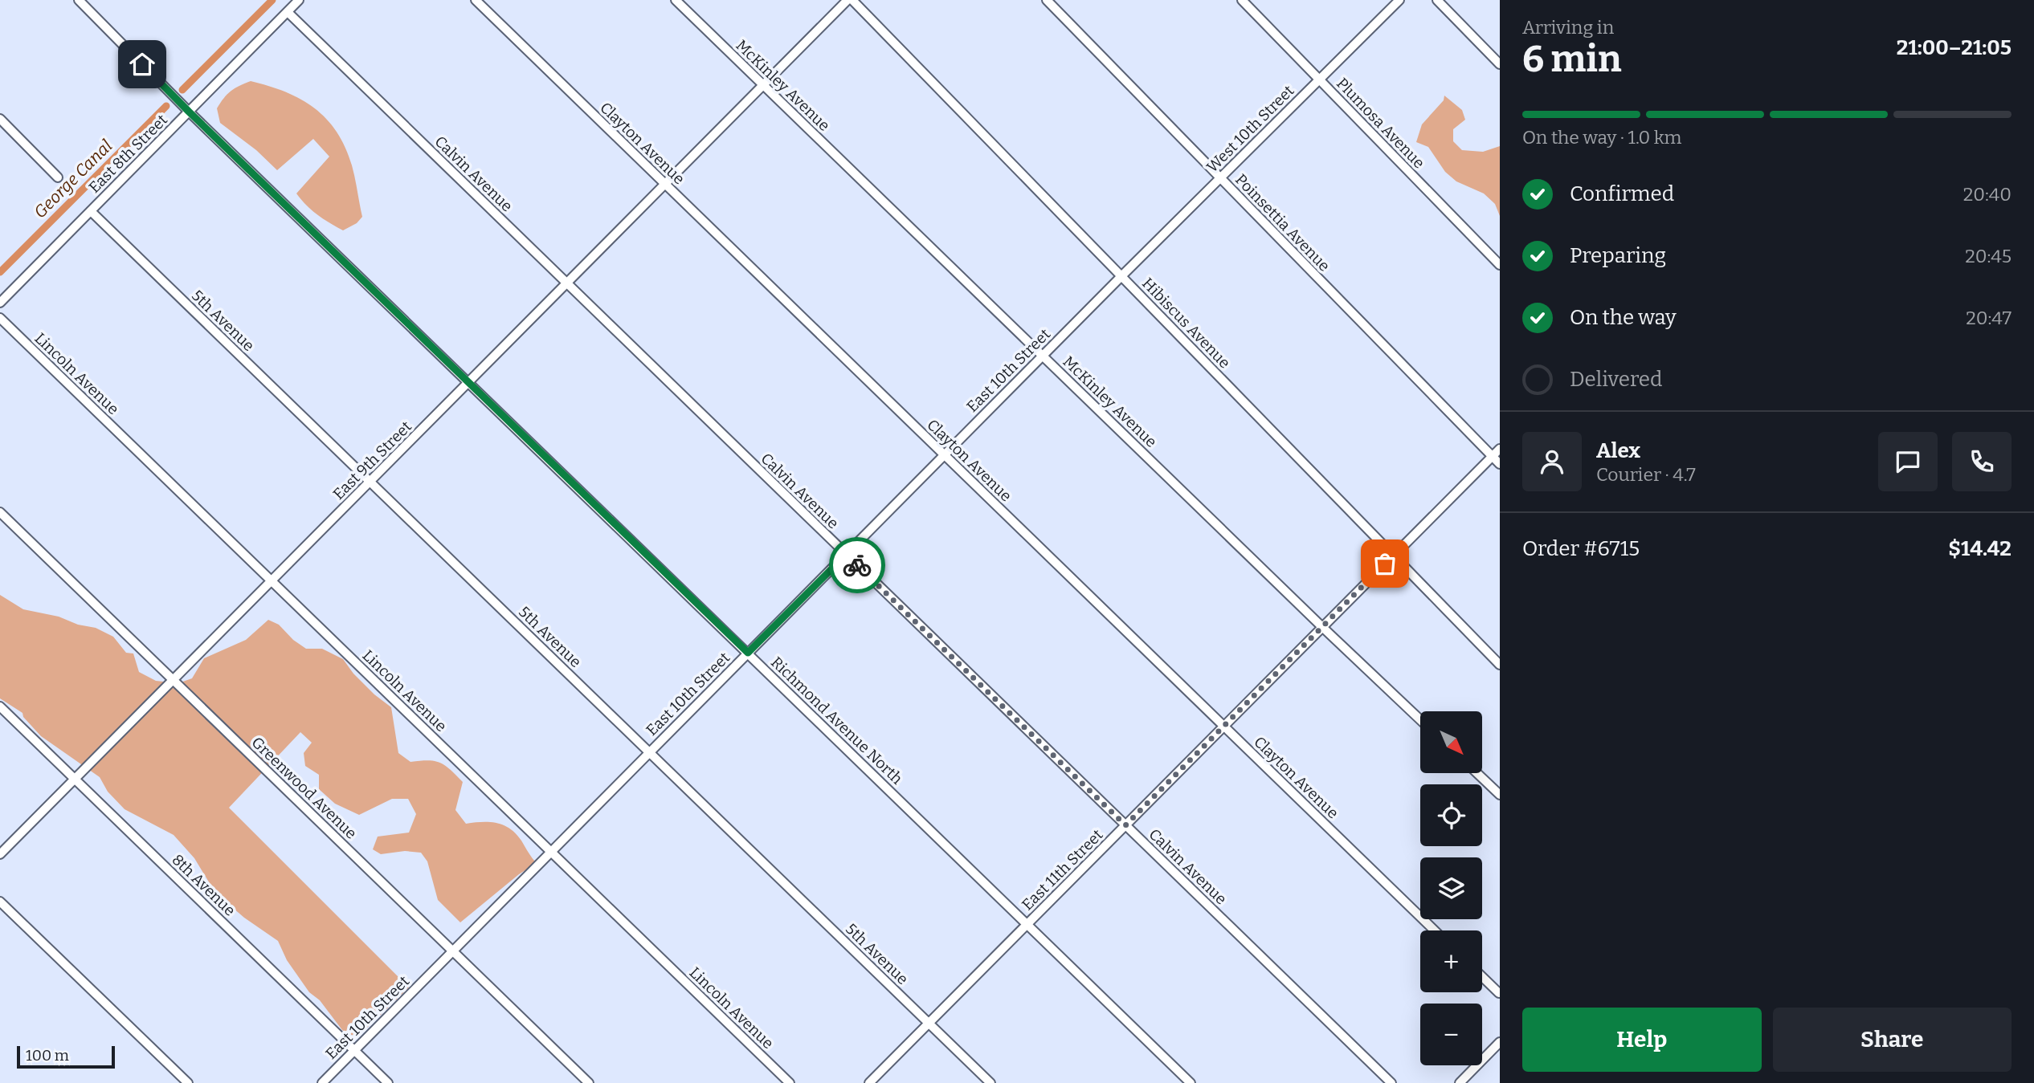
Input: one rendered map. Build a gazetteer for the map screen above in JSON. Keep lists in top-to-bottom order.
{
  "streets": {
    "street": [
      "McKinley Avenue",
      "Plumosa Avenue",
      "West 10th Street",
      "Clayton Avenue",
      "East 8th Street",
      "Calvin Avenue",
      "Poinsettia Avenue",
      "5th Avenue",
      "Hibiscus Avenue",
      "East 10th Street",
      "Lincoln Avenue",
      "East 9th Street",
      "Richmond Avenue North",
      "Greenwood Avenue",
      "East 11th Street",
      "8th Avenue"
    ]
  },
  "crossings": [
    ["McKinley Avenue", "East 10th Street"],
    ["McKinley Avenue", "East 9th Street"],
    ["McKinley Avenue", "East 11th Street"],
    ["Plumosa Avenue", "West 10th Street"],
    ["West 10th Street", "Poinsettia Avenue"],
    ["West 10th Street", "Hibiscus Avenue"],
    ["West 10th Street", "East 10th Street"],
    ["Clayton Avenue", "East 10th Street"],
    ["Clayton Avenue", "East 9th Street"],
    ["Clayton Avenue", "East 11th Street"],
    ["East 8th Street", "Calvin Avenue"],
    ["East 8th Street", "5th Avenue"],
    ["East 8th Street", "Richmond Avenue North"],
    ["Calvin Avenue", "East 10th Street"],
    ["Calvin Avenue", "East 9th Street"],
    ["Calvin Avenue", "East 11th Street"],
    ["Poinsettia Avenue", "East 11th Street"],
    ["5th Avenue", "East 10th Street"],
    ["5th Avenue", "East 9th Street"],
    ["5th Avenue", "East 11th Street"],
    ["Hibiscus Avenue", "East 10th Street"],
    ["Hibiscus Avenue", "East 11th Street"],
    ["East 10th Street", "Lincoln Avenue"],
    ["East 10th Street", "Richmond Avenue North"],
    ["East 10th Street", "Greenwood Avenue"],
    ["East 10th Street", "8th Avenue"],
    ["Lincoln Avenue", "East 9th Street"],
    ["East 9th Street", "Richmond Avenue North"],
    ["East 9th Street", "Greenwood Avenue"],
    ["East 9th Street", "8th Avenue"],
    ["Richmond Avenue North", "East 11th Street"]
  ],
  "water": ["George Canal"],
  "scale_bar": "100 m",
  "north": "bottom right",
  "page": {
    "heading": ["6 min", "Arriving in", "21:00–21:05"],
    "panel": [
      "Alex",
      "Courier · 4.7",
      "Order #6715",
      "$14.42"
    ],
    "bar": "On the way · 1.0 km",
    "list": [
      ["Confirmed", "20:40"],
      ["Preparing", "20:45"],
      ["On the way", "20:47"],
      "Delivered"
    ],
    "map_buttons": ["+", "−"],
    "buttons": ["Help", "Share"],
    "scale": "100 m"
  }
}
